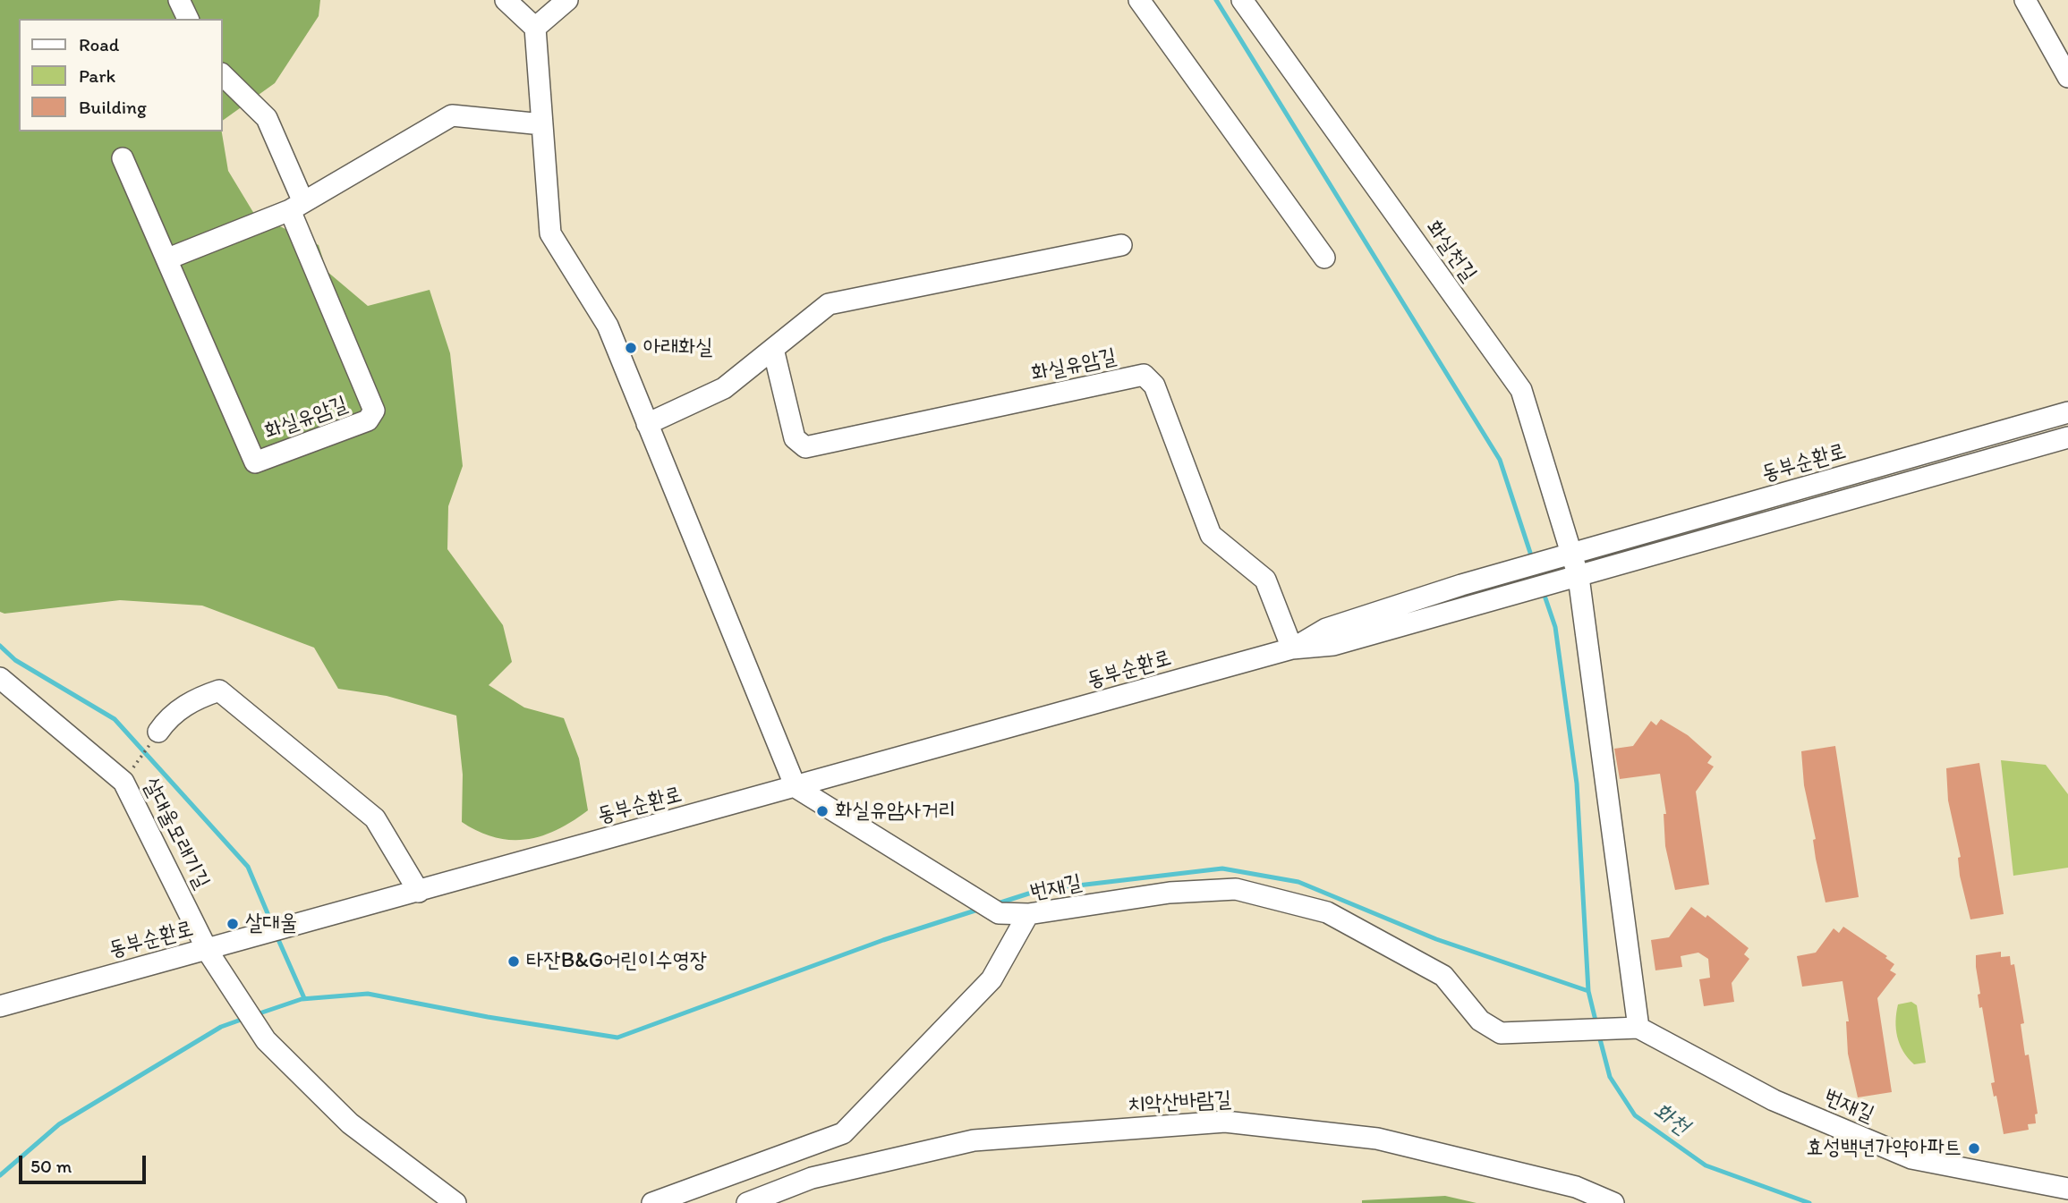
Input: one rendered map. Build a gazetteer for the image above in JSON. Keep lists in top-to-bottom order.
{
  "streets": {
    "street": [
      "화실천길",
      "화실유암길",
      "동부순환로",
      "살대울모래기길",
      "번재길",
      "치악산바람길"
    ]
  },
  "crossings": [
    ["화실천길", "동부순환로"],
    ["화실천길", "번재길"],
    ["화실유암길", "동부순환로"],
    ["동부순환로", "살대울모래기길"]
  ],
  "water": ["화천"],
  "places": [
    "아래화실",
    "화실유암사거리",
    "살대울",
    "타잔B&G어린이수영장",
    "효성백년가약아파트"
  ],
  "legend": ["Road", "Park", "Building"],
  "scale_bar": "50 m"
}
